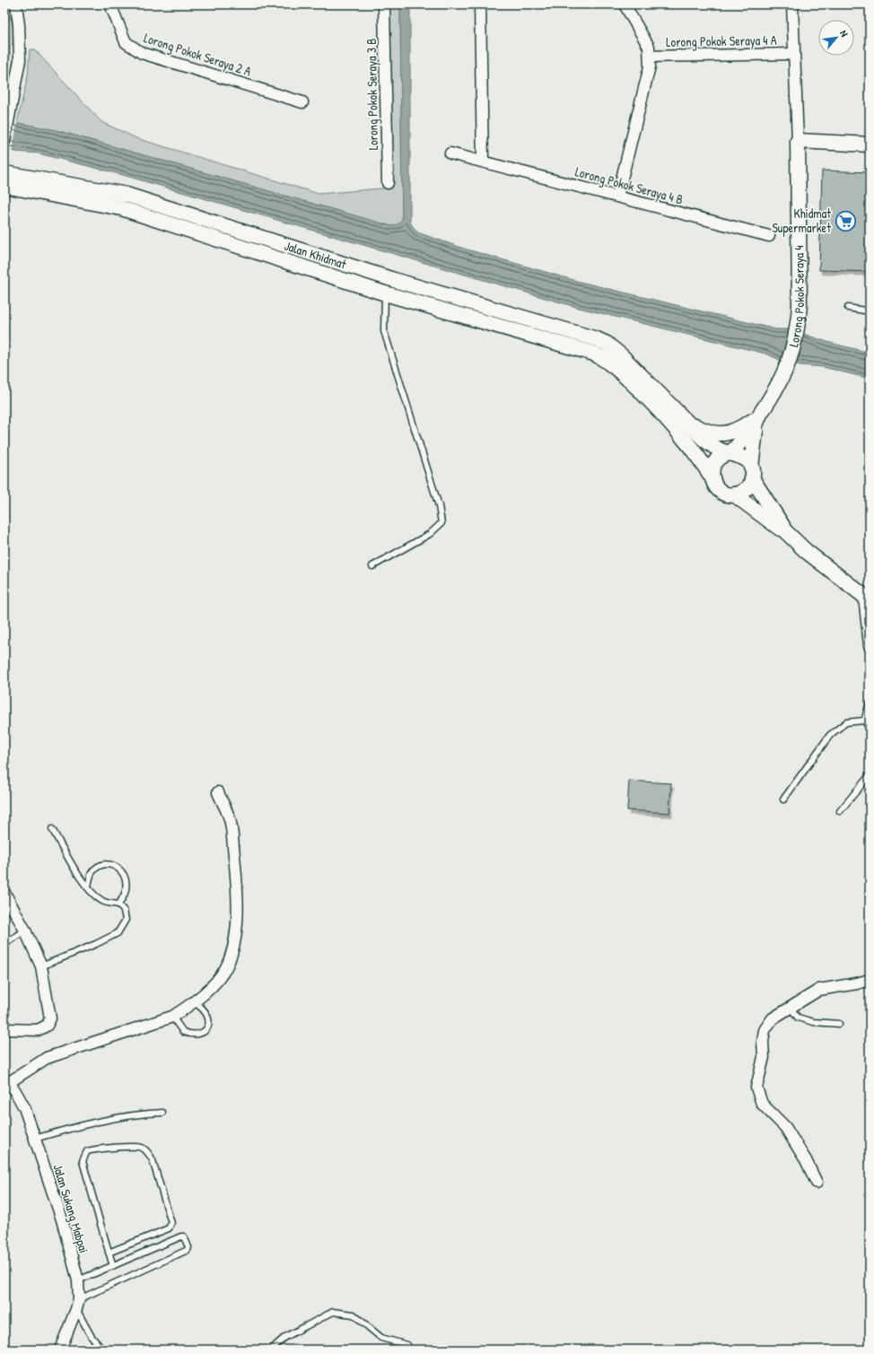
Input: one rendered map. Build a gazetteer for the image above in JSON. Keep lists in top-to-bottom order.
{
  "streets": {
    "street": [
      "Lorong Pokok Seraya 4 A",
      "Lorong Pokok Seraya 2 A",
      "Lorong Pokok Seraya 3 B",
      "Lorong Pokok Seraya 4 B",
      "Jalan Khidmat",
      "Lorong Pokok Seraya 4",
      "Jalan Sukang Mabpai"
    ]
  },
  "crossings": [
    ["Lorong Pokok Seraya 4 A", "Lorong Pokok Seraya 4 B"],
    ["Lorong Pokok Seraya 4 A", "Lorong Pokok Seraya 4"],
    ["Jalan Khidmat", "Lorong Pokok Seraya 4"]
  ],
  "places": {
    "supermarket": ["Khidmat Supermarket"]
  },
  "north": "top right"
}
